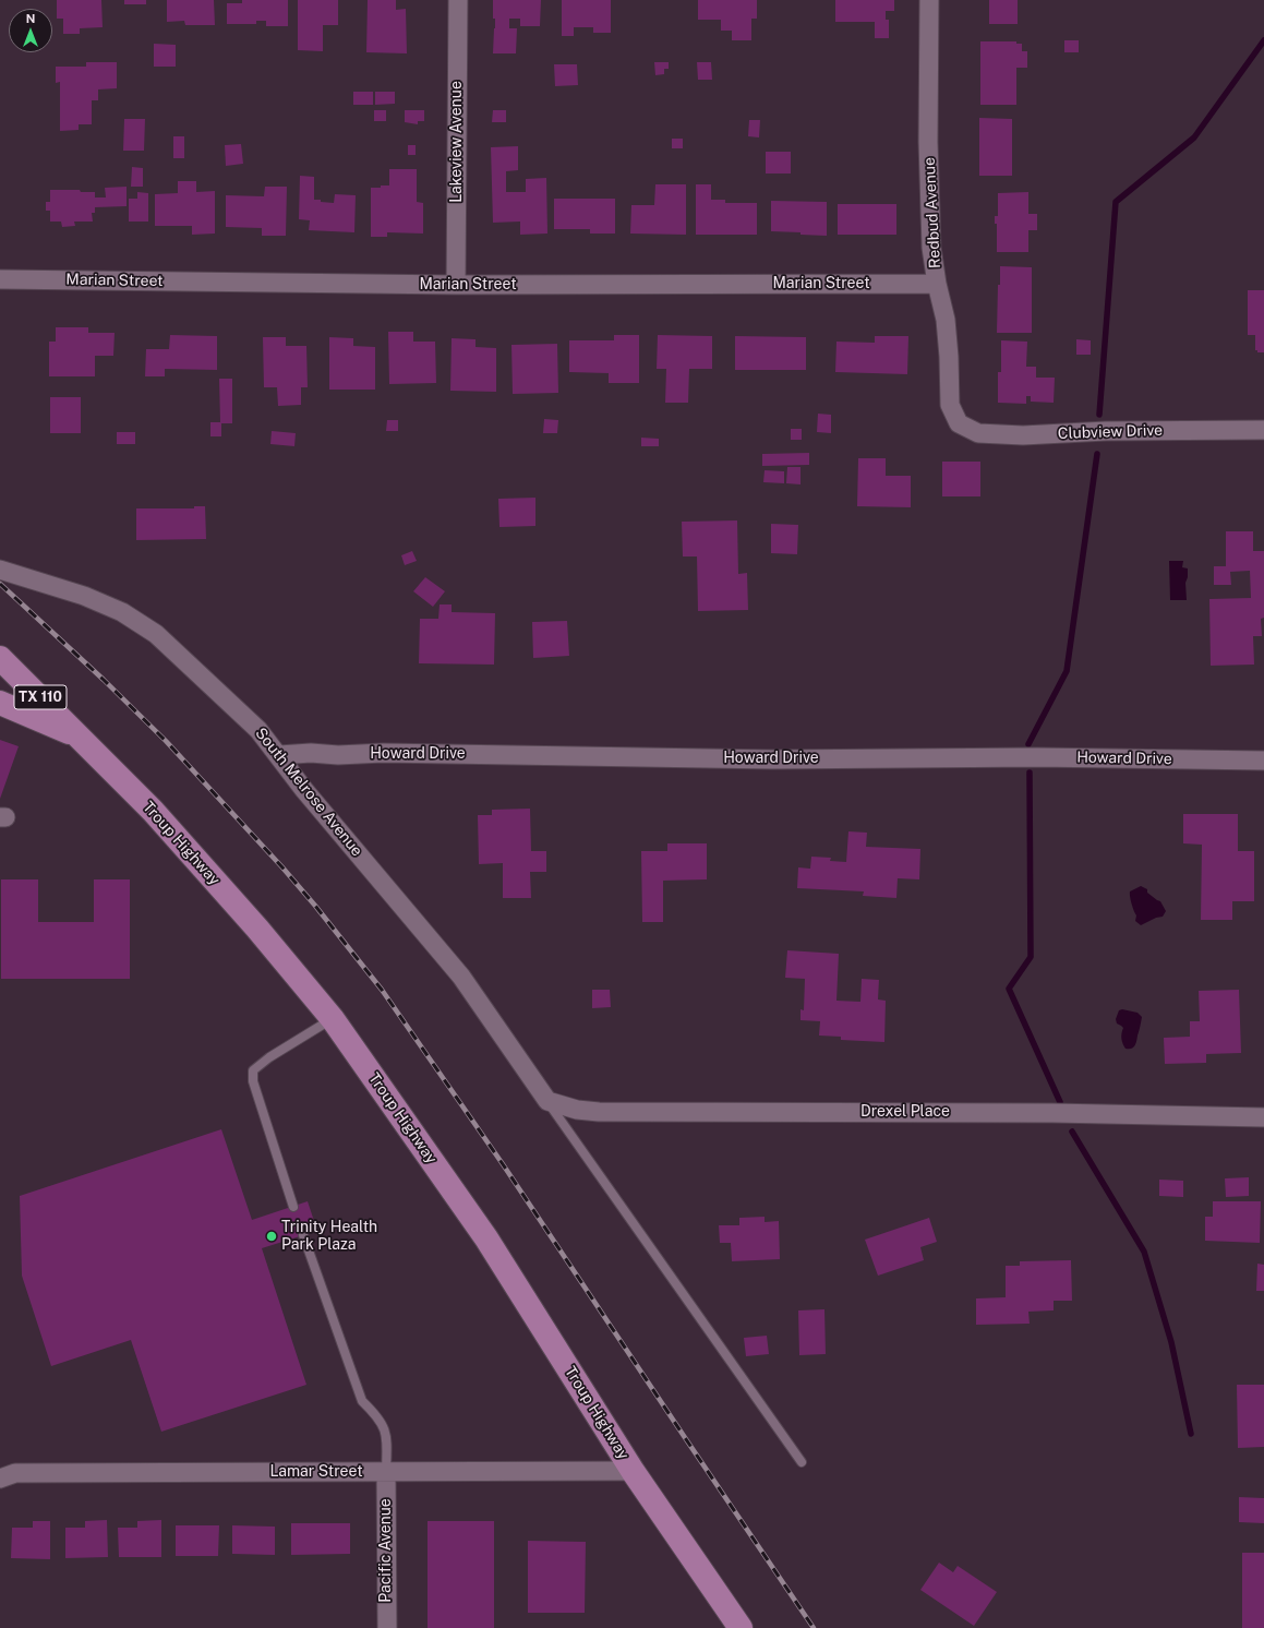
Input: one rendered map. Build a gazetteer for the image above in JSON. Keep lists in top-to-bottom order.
{
  "streets": {
    "main road": ["TX 110", "Troup Highway"],
    "street": [
      "Lakeview Avenue",
      "Redbud Avenue",
      "Marian Street",
      "Clubview Drive",
      "Howard Drive",
      "South Melrose Avenue",
      "Drexel Place",
      "Lamar Street",
      "Pacific Avenue"
    ]
  },
  "crossings": [
    ["Lakeview Avenue", "Marian Street"],
    ["Redbud Avenue", "Marian Street"],
    ["Redbud Avenue", "Clubview Drive"],
    ["Howard Drive", "South Melrose Avenue"],
    ["South Melrose Avenue", "Drexel Place"],
    ["Troup Highway", "Lamar Street"],
    ["Lamar Street", "Pacific Avenue"]
  ],
  "places": ["Trinity Health Park Plaza"],
  "north": "top"
}
